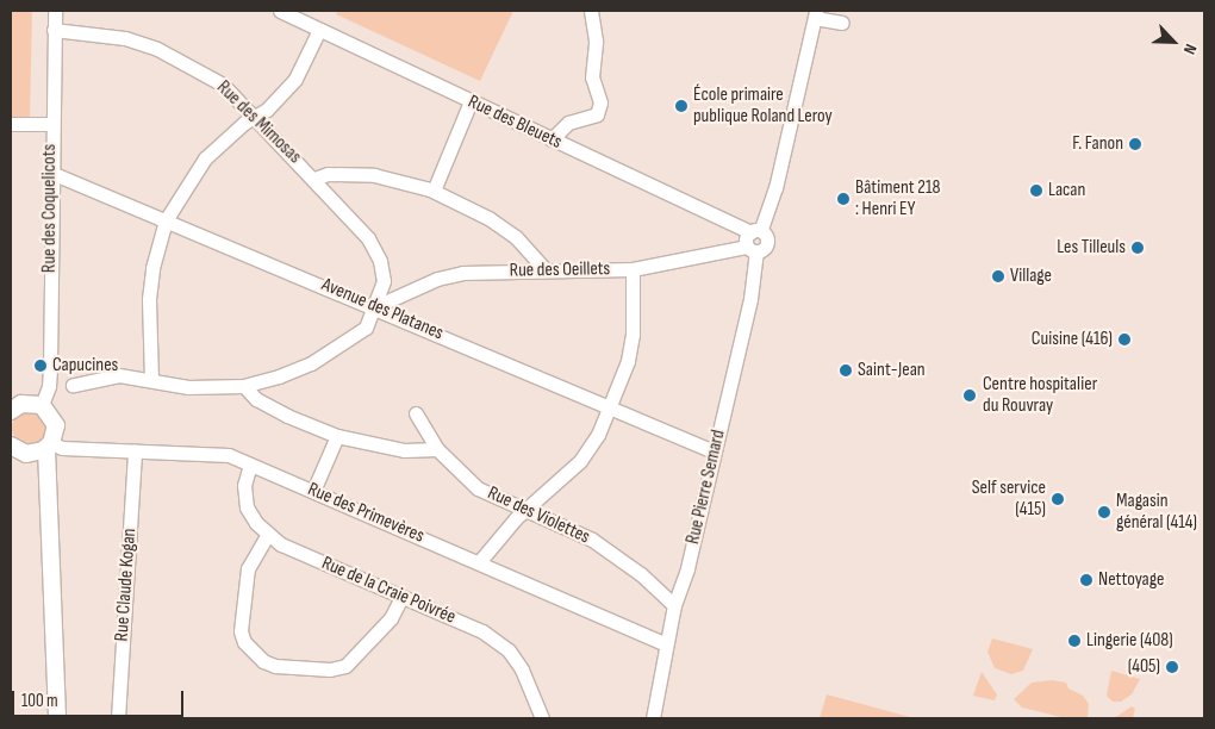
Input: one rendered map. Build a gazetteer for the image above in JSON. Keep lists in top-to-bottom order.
{
  "streets": {
    "street": [
      "Rue des Mimosas",
      "Rue des Bleuets",
      "Rue des Coquelicots",
      "Rue des Oeillets",
      "Avenue des Platanes",
      "Rue Pierre Semard",
      "Rue des Primevères",
      "Rue des Violettes",
      "Rue Claude Kogan",
      "Rue de la Craie Poivrée"
    ]
  },
  "crossings": [
    ["Rue des Mimosas", "Rue des Coquelicots"],
    ["Rue des Mimosas", "Rue des Oeillets"],
    ["Rue des Mimosas", "Avenue des Platanes"],
    ["Rue des Bleuets", "Rue Pierre Semard"],
    ["Rue des Coquelicots", "Avenue des Platanes"],
    ["Rue des Oeillets", "Avenue des Platanes"],
    ["Rue des Oeillets", "Rue Pierre Semard"],
    ["Avenue des Platanes", "Rue Pierre Semard"],
    ["Rue Pierre Semard", "Rue des Primevères"],
    ["Rue Pierre Semard", "Rue des Violettes"],
    ["Rue des Primevères", "Rue Claude Kogan"],
    ["Rue des Primevères", "Rue de la Craie Poivrée"]
  ],
  "places": [
    "École primaire publique Roland Leroy",
    "F. Fanon",
    "Lacan",
    "Bâtiment 218 : Henri EY",
    "Les Tilleuls",
    "Village",
    "Cuisine (416)",
    "Capucines",
    "Saint-Jean",
    "Centre hospitalier du Rouvray",
    "Self service (415)",
    "Magasin général (414)",
    "Nettoyage",
    "Lingerie (408)",
    "(405)"
  ],
  "scale_bar": "100 m",
  "north": "bottom right"
}
